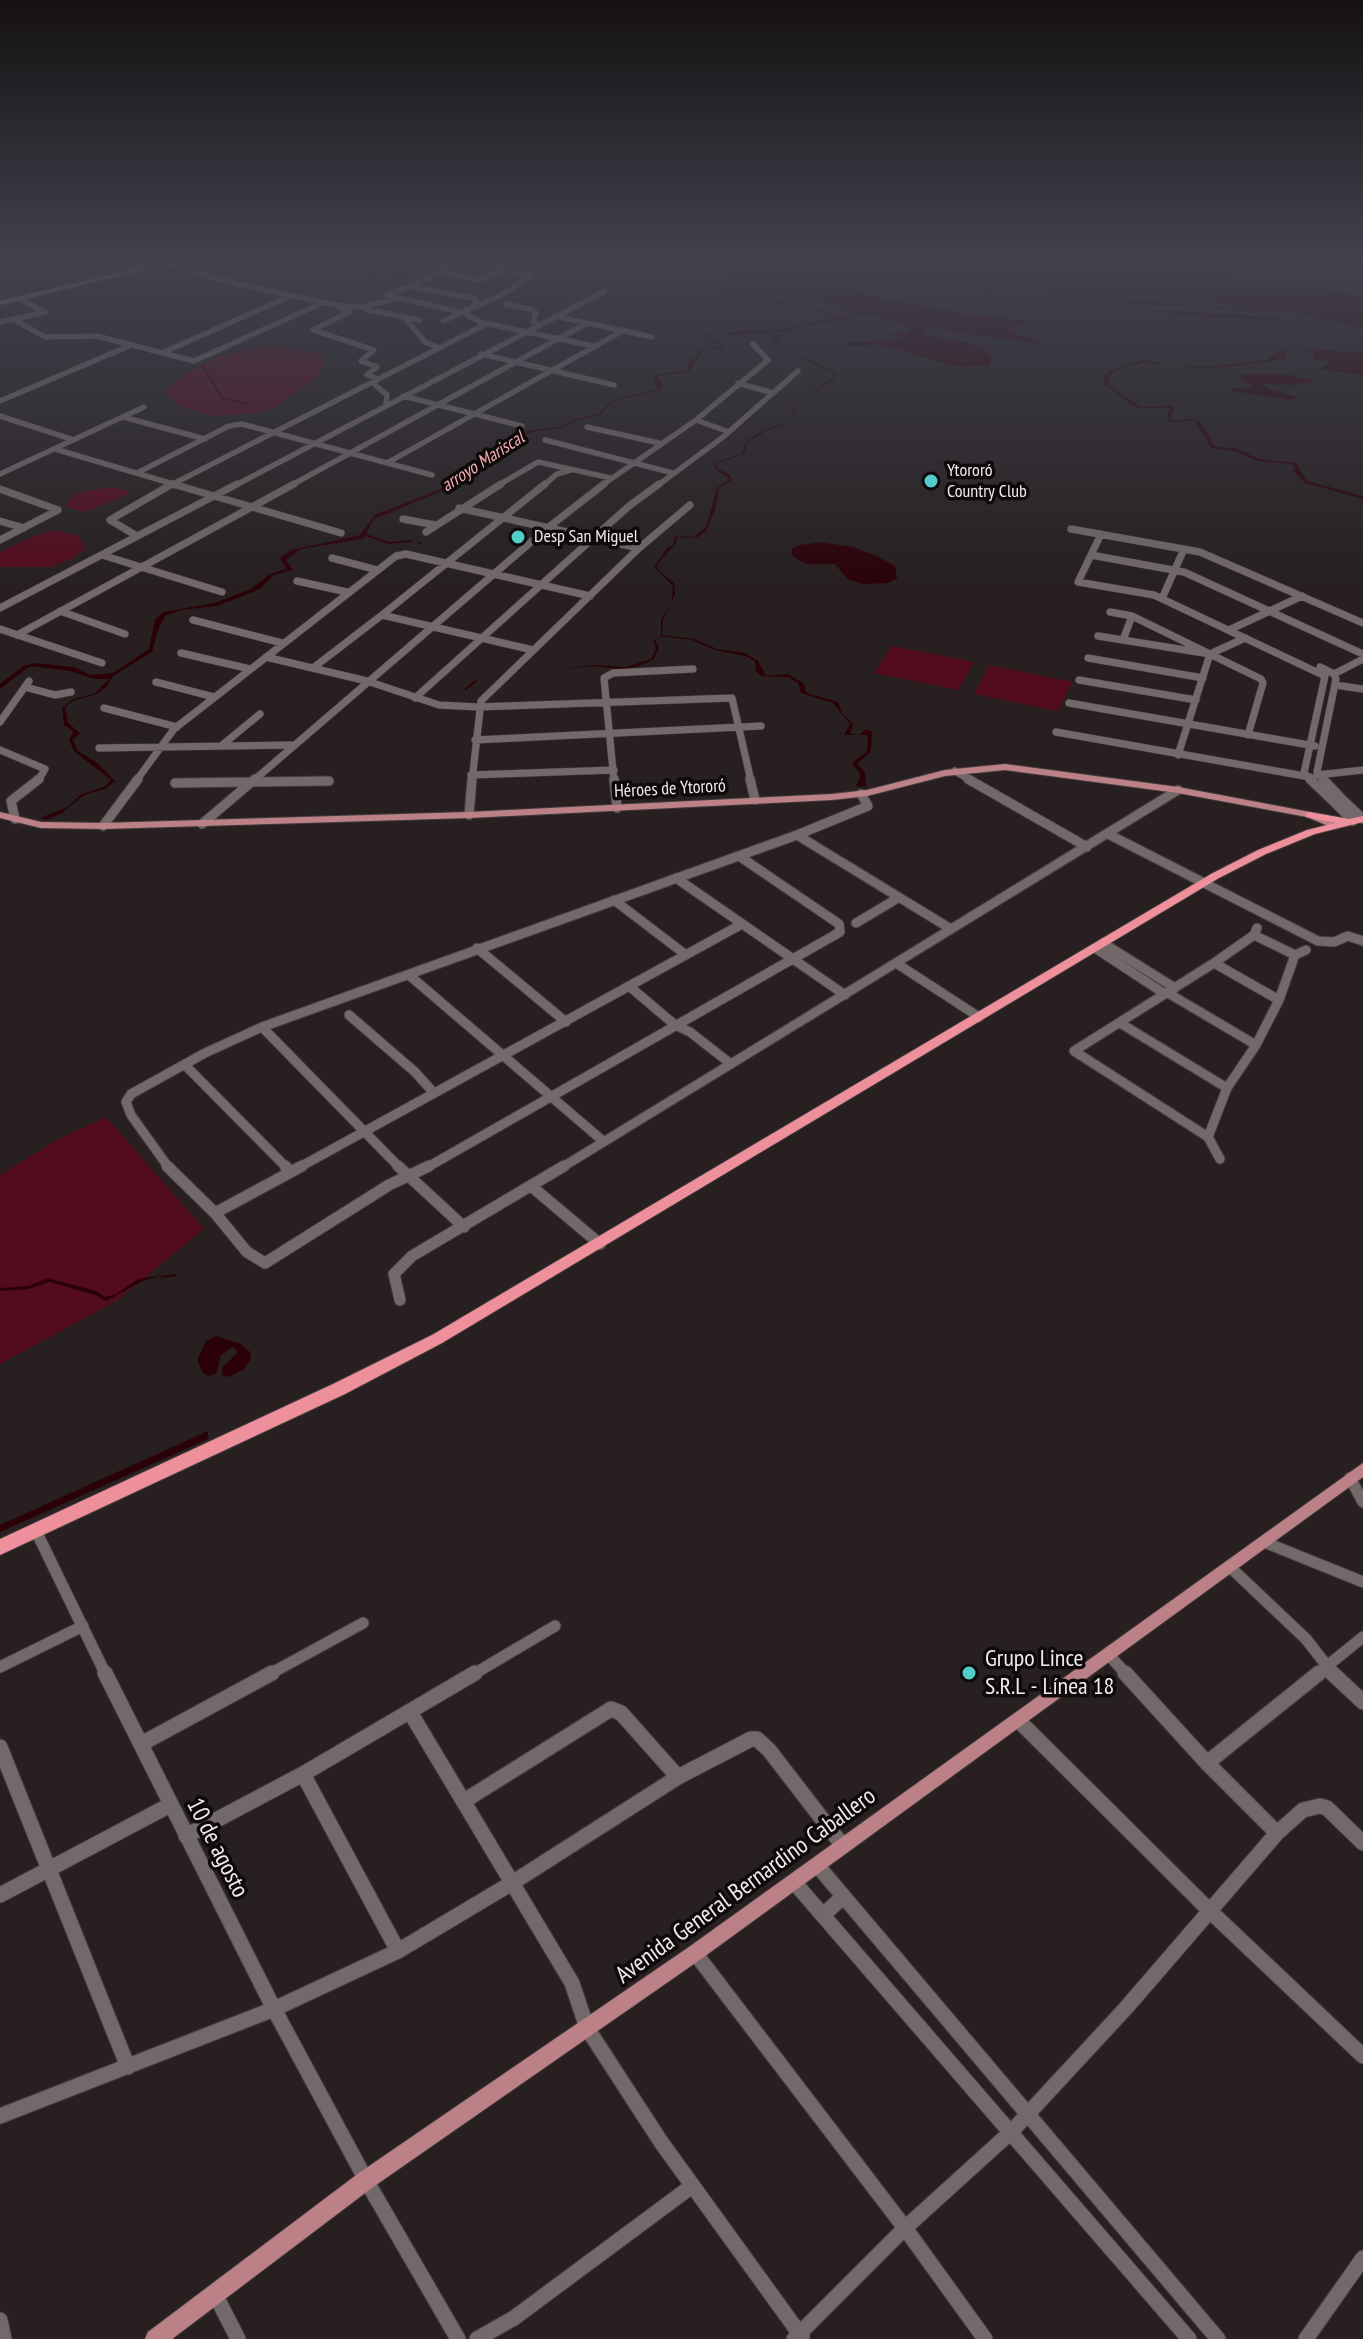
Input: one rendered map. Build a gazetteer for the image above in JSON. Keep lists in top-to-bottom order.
{
  "streets": {
    "main road": ["Héroes de Ytororó", "Avenida General Bernardino Caballero"],
    "street": ["10 de agosto"]
  },
  "crossings": [
    ["10 de agosto", "Avenida General Bernardino Caballero"]
  ],
  "water": ["arroyo Mariscal"],
  "places": ["Ytororó Country Club", "Desp San Miguel", "Grupo Lince S.R.L - Línea 18"]
}
